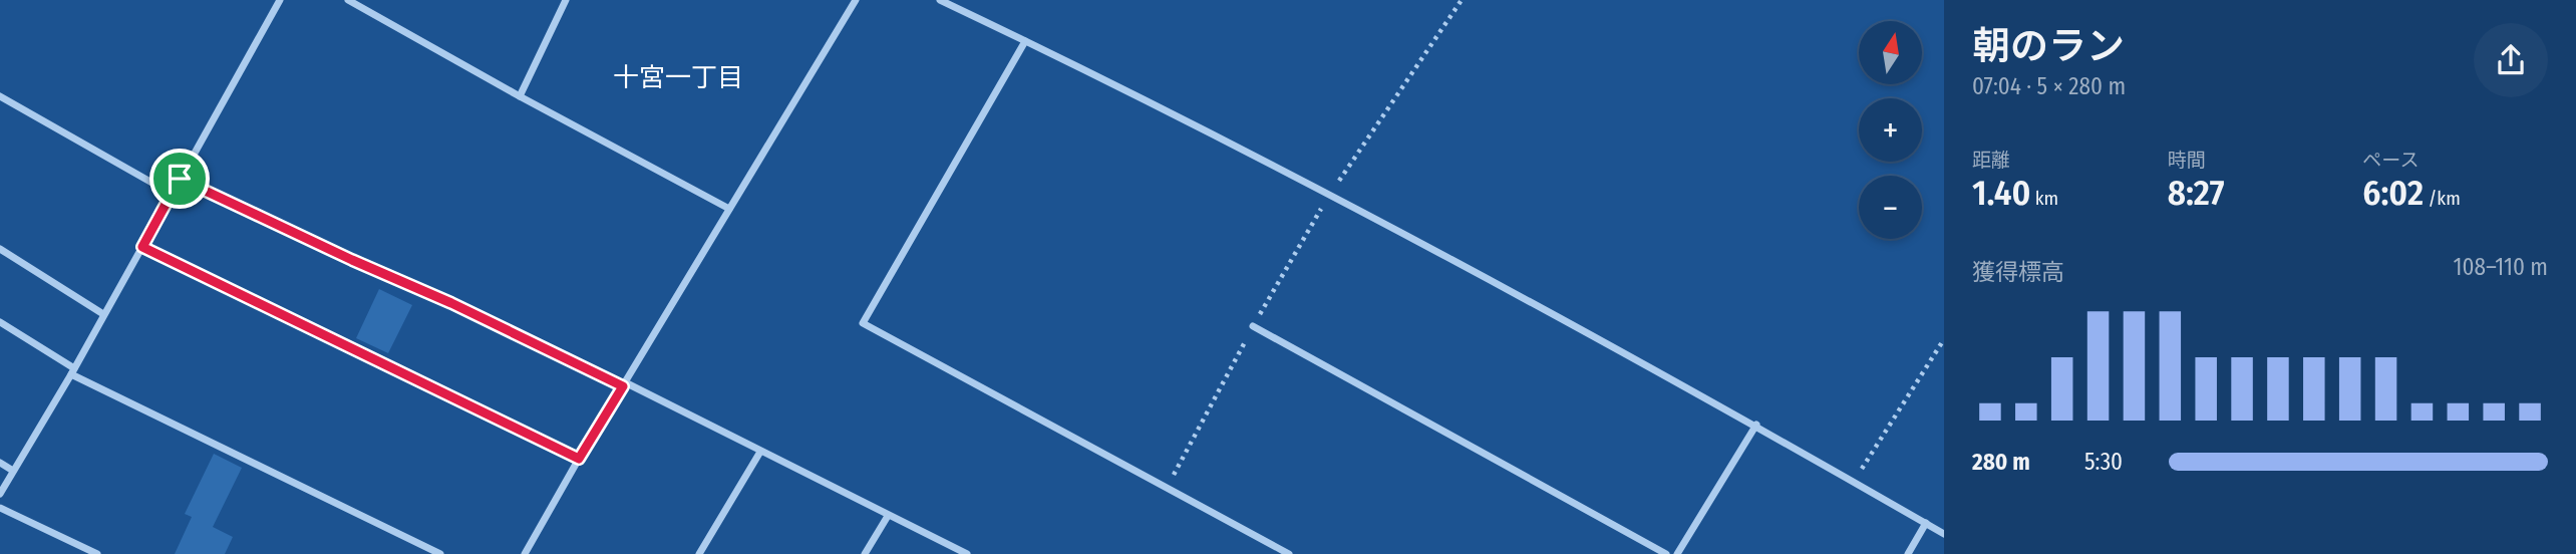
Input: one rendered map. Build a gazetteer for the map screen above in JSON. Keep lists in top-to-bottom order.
{
  "districts": ["十宮一丁目"],
  "north": "top",
  "page": {
    "heading": ["朝のラン", "07:04 · 5 × 280 m"],
    "map_buttons": ["+", "−"],
    "stats": [
      ["距離", "1.40 km"],
      ["時間", "8:27"],
      ["ペース", "6:02 /km"]
    ],
    "chart": ["獲得標高", "108–110 m"],
    "list": [
      {
        "name": "280 m",
        "note": "5:30"
      }
    ]
  }
}
